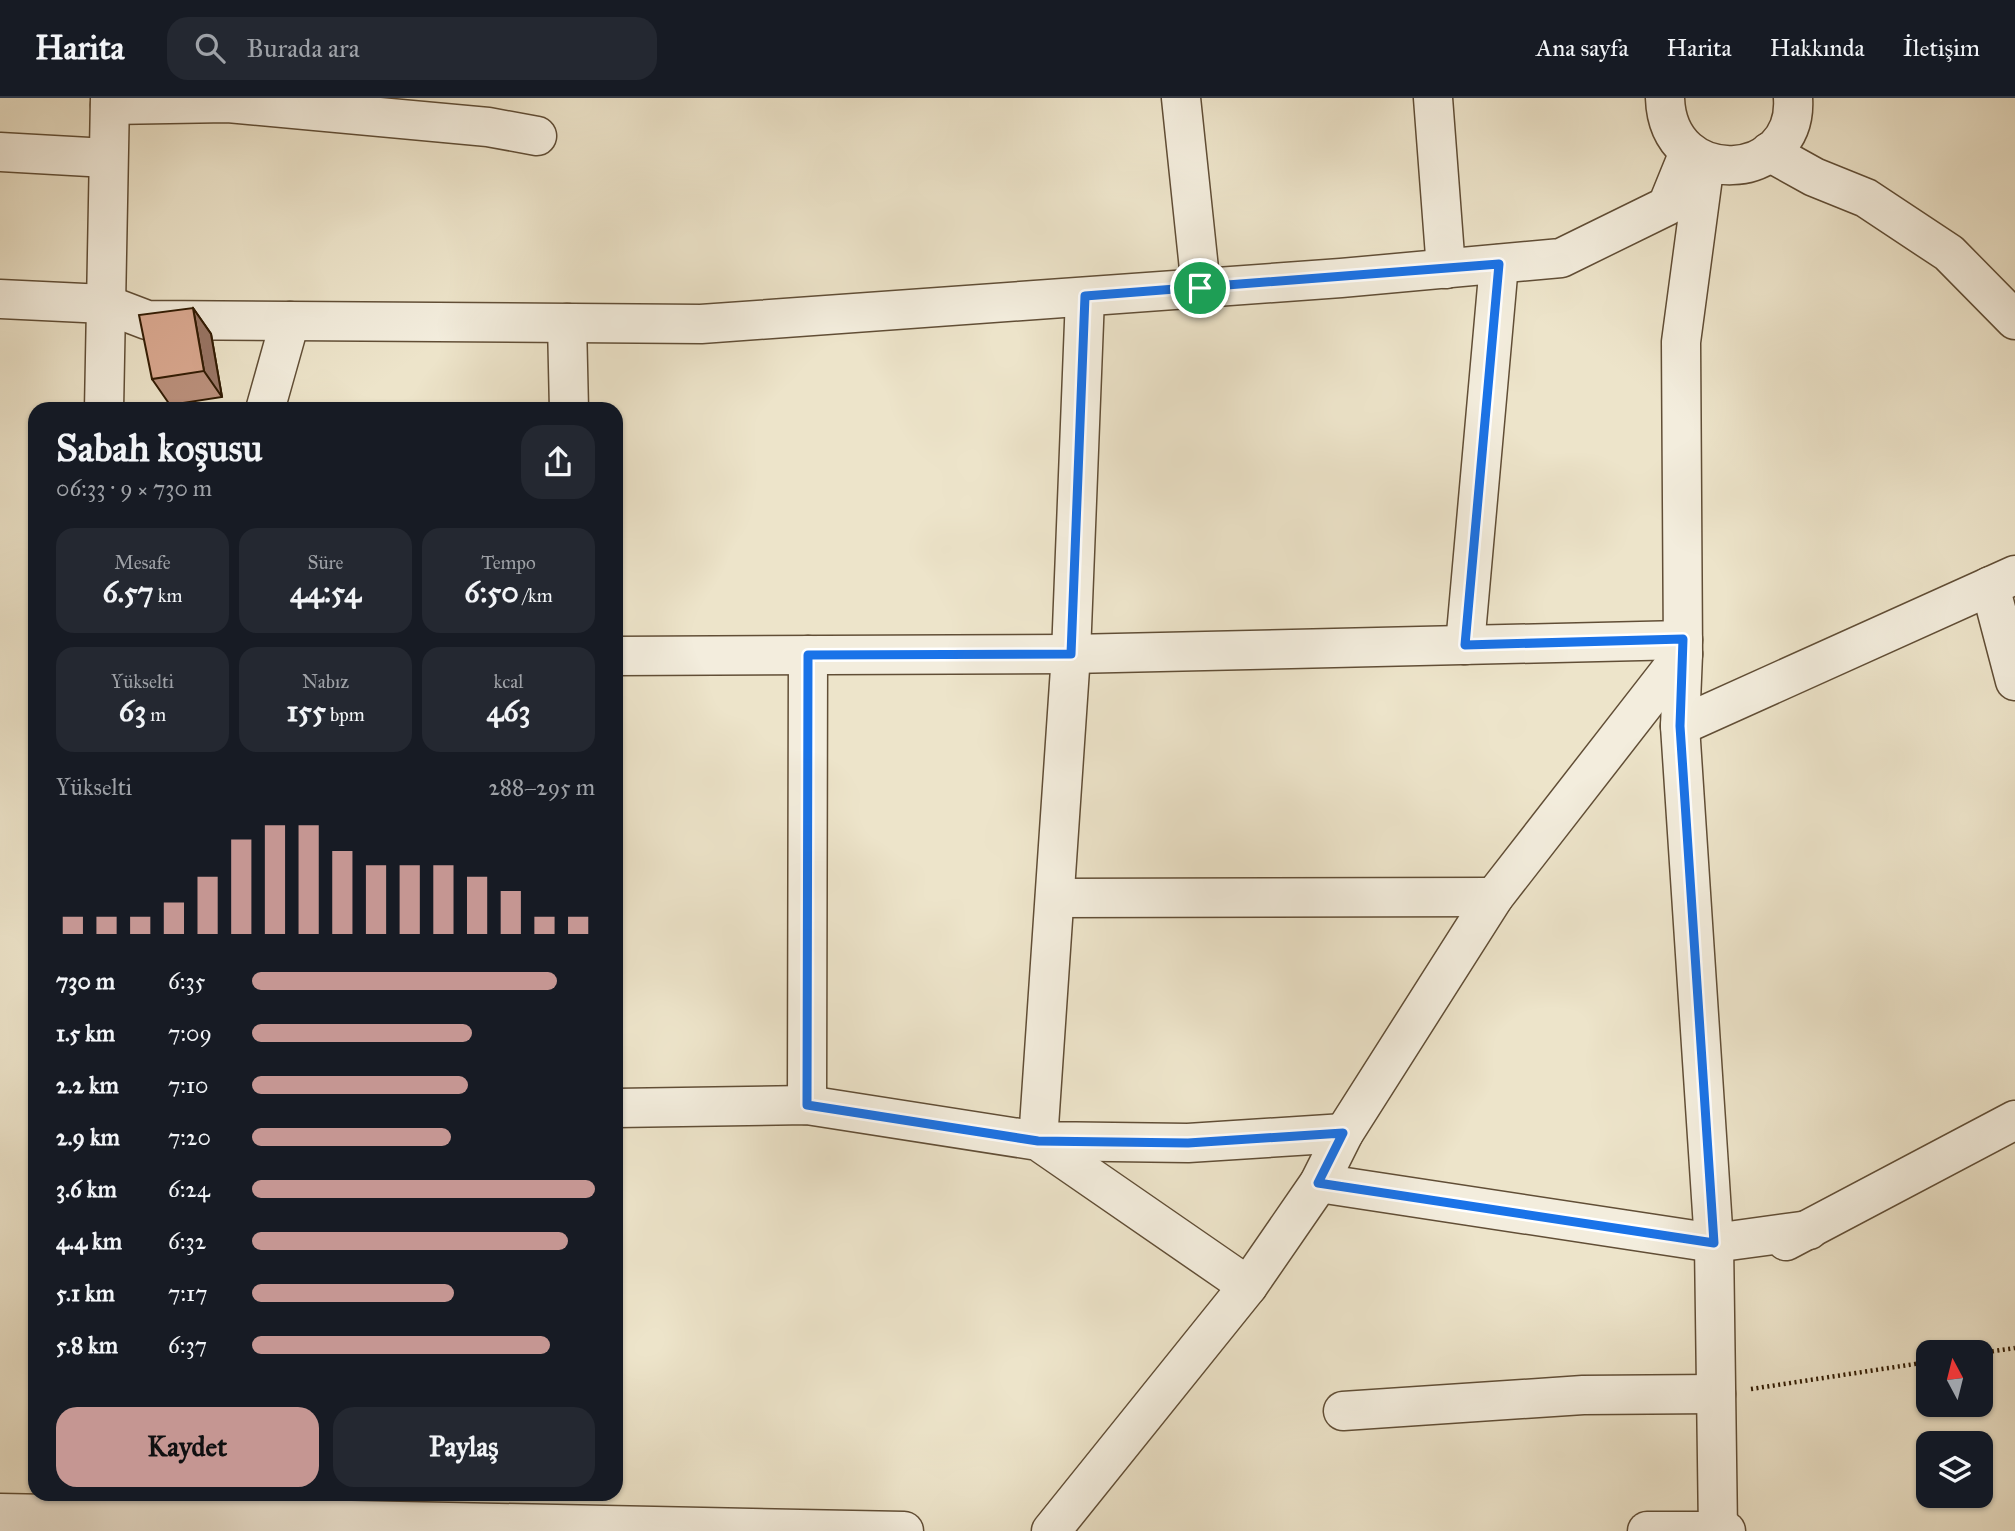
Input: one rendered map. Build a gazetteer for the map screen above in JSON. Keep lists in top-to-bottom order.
{
  "north": "top",
  "page": {
    "header": "Harita",
    "search": "Burada ara",
    "nav": [
      "Ana sayfa",
      "Harita",
      "Hakkında",
      "İletişim"
    ],
    "heading": ["Sabah koşusu", "06:33 · 9 × 730 m"],
    "stats": [
      ["Mesafe", "6.57 km"],
      ["Süre", "44:54"],
      ["Tempo", "6:50 /km"],
      ["Yükselti", "63 m"],
      ["Nabız", "155 bpm"],
      ["kcal", "463"]
    ],
    "chart": ["Yükselti", "288–295 m"],
    "list": [
      {
        "name": "730 m",
        "note": "6:35"
      },
      {
        "name": "1.5 km",
        "note": "7:09"
      },
      {
        "name": "2.2 km",
        "note": "7:10"
      },
      {
        "name": "2.9 km",
        "note": "7:20"
      },
      {
        "name": "3.6 km",
        "note": "6:24"
      },
      {
        "name": "4.4 km",
        "note": "6:32"
      },
      {
        "name": "5.1 km",
        "note": "7:17"
      },
      {
        "name": "5.8 km",
        "note": "6:37"
      }
    ],
    "buttons": ["Kaydet", "Paylaş"]
  }
}
